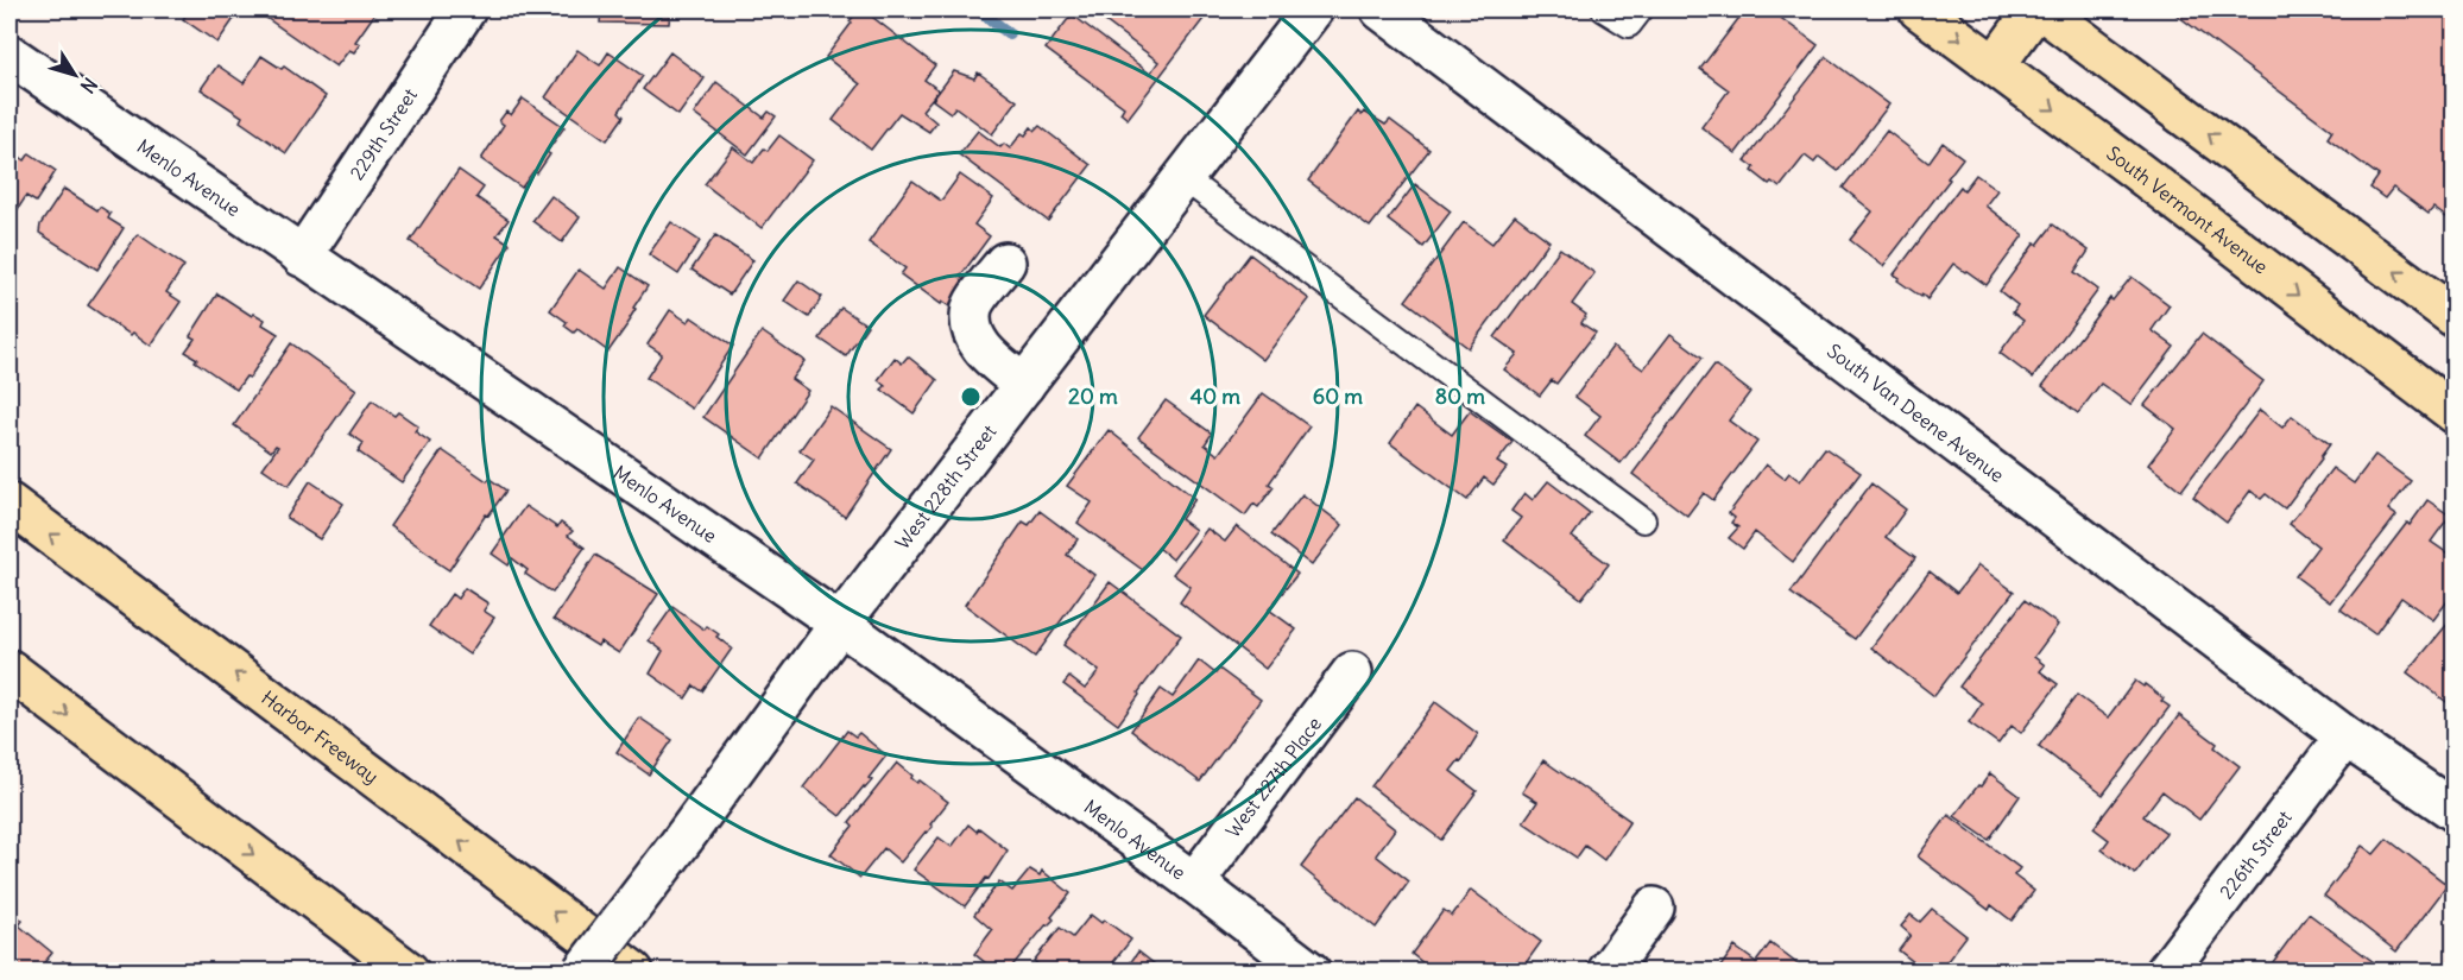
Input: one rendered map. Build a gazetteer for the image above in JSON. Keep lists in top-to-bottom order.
{
  "streets": {
    "main road": ["South Vermont Avenue", "Harbor Freeway"],
    "street": [
      "229th Street",
      "Menlo Avenue",
      "South Van Deene Avenue",
      "West 228th Street",
      "West 227th Place",
      "226th Street"
    ]
  },
  "crossings": [
    ["229th Street", "Menlo Avenue"],
    ["Menlo Avenue", "West 228th Street"],
    ["Menlo Avenue", "West 227th Place"],
    ["South Van Deene Avenue", "226th Street"]
  ],
  "north": "bottom right",
  "rings": [
    "20 m",
    "40 m",
    "60 m",
    "80 m"
  ]
}
